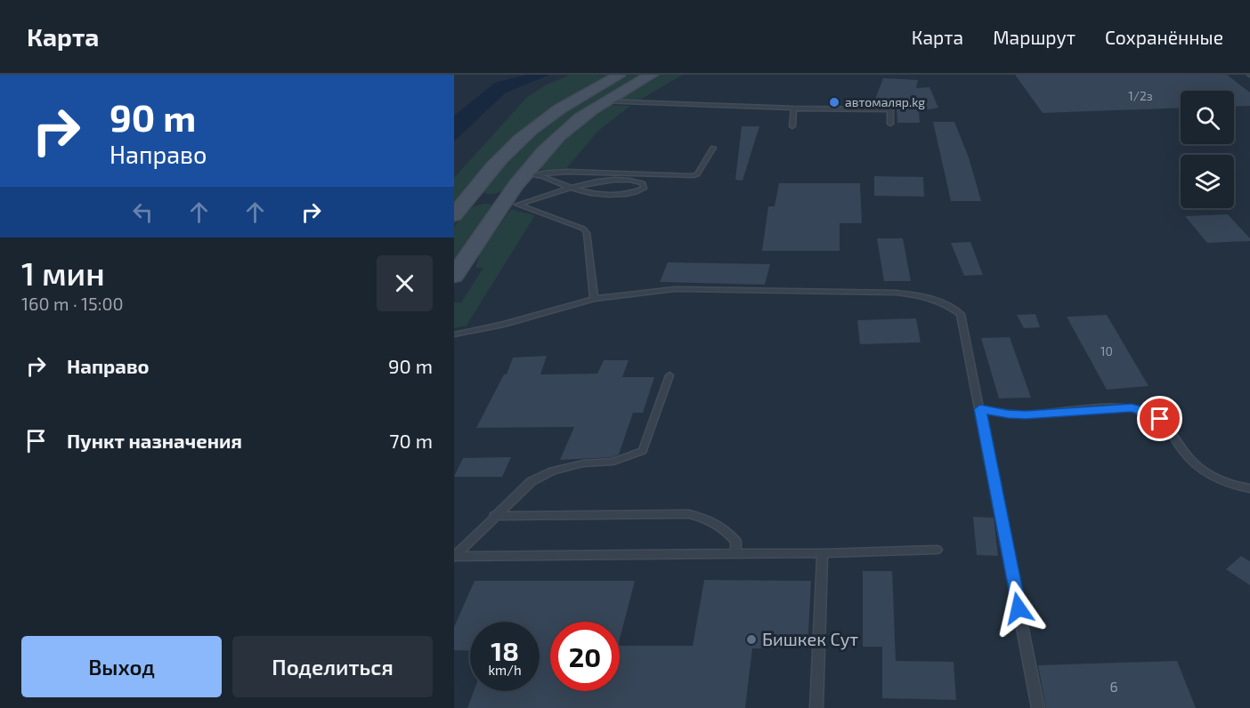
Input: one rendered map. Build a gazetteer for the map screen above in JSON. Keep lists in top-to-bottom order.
{
  "places": ["автомаляр.kg", "Бишкек Сут"],
  "house_numbers": ["1/2з", "10", "6"],
  "page": {
    "header": "Карта",
    "nav": ["Карта", "Маршрут", "Сохранённые"],
    "turn": ["90 m", "Направо"],
    "heading": ["1 мин", "160 m · 15:00"],
    "list": [
      {
        "name": "Направо",
        "value": "90 m"
      },
      {
        "name": "Пункт назначения",
        "value": "70 m"
      }
    ],
    "speed": "18 km/h",
    "limit": "20",
    "buttons": ["Выход", "Поделиться"]
  }
}
